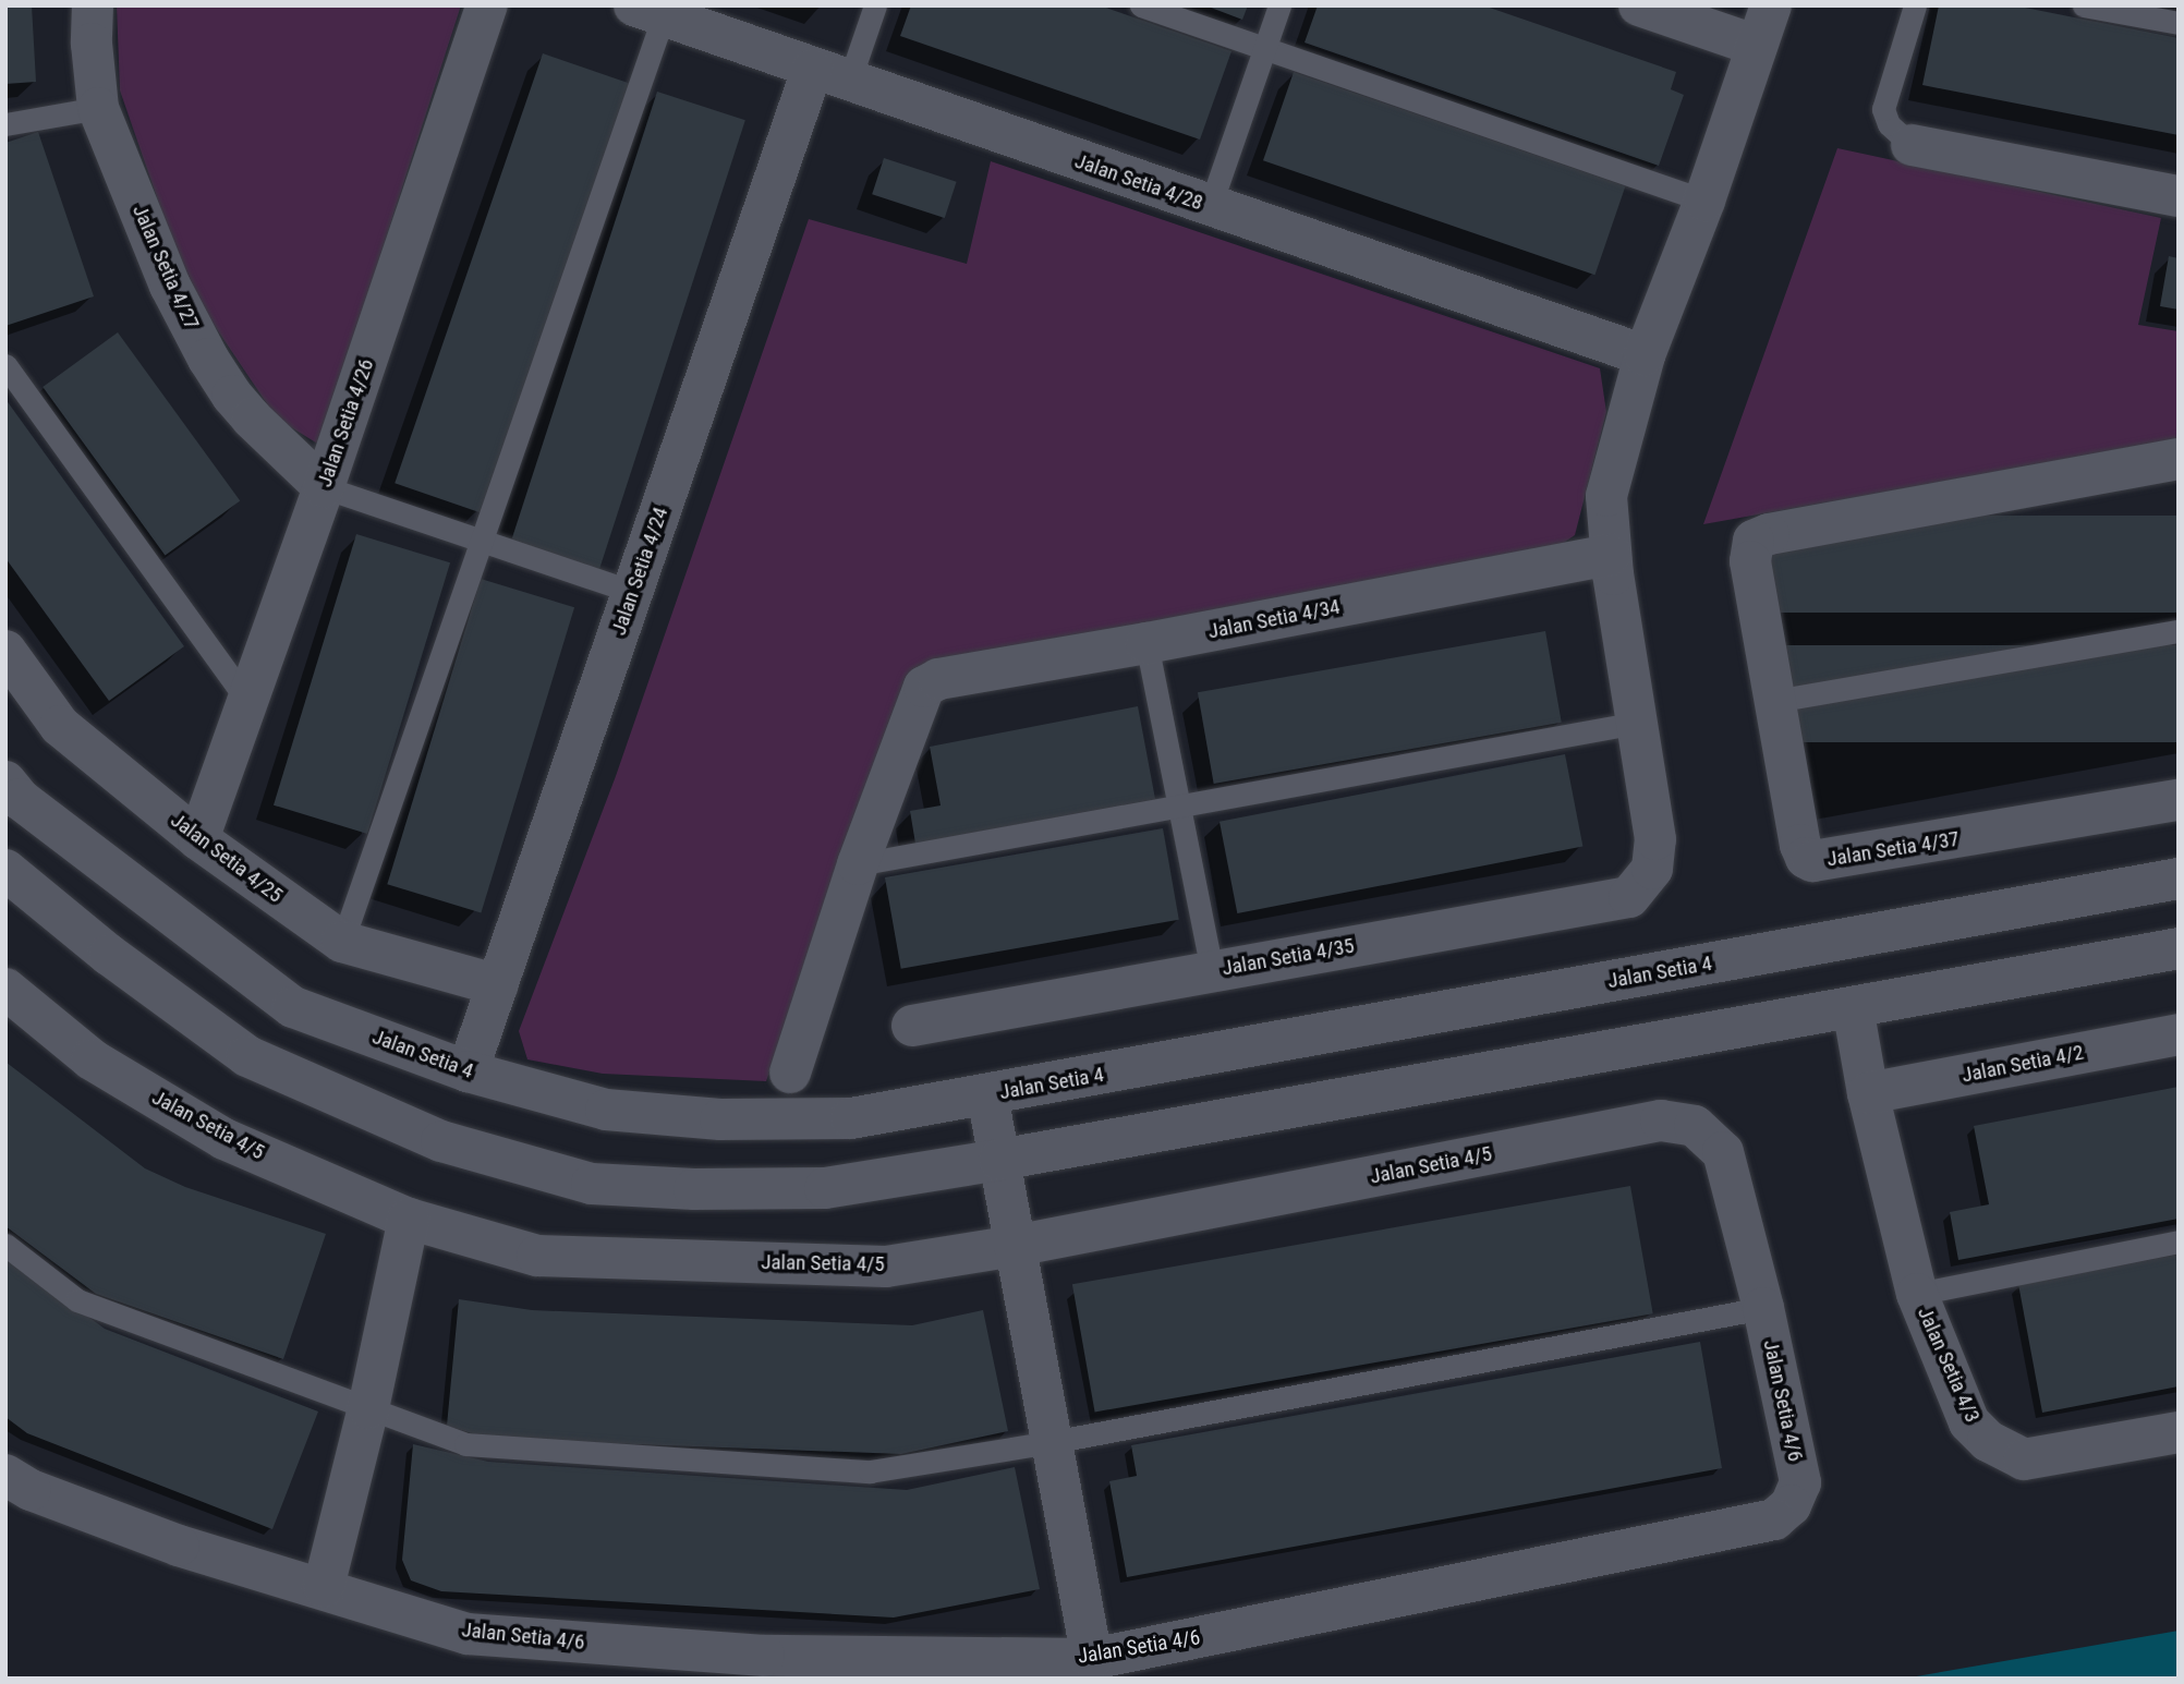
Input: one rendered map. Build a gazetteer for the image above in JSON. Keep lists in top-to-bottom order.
{
  "streets": {
    "street": [
      "Jalan Setia 4/28",
      "Jalan Setia 4/27",
      "Jalan Setia 4/26",
      "Jalan Setia 4/24",
      "Jalan Setia 4/34",
      "Jalan Setia 4/37",
      "Jalan Setia 4/25",
      "Jalan Setia 4/35",
      "Jalan Setia 4",
      "Jalan Setia 4/2",
      "Jalan Setia 4/5",
      "Jalan Setia 4/3",
      "Jalan Setia 4/6"
    ]
  },
  "crossings": [
    ["Jalan Setia 4/28", "Jalan Setia 4/24"],
    ["Jalan Setia 4/27", "Jalan Setia 4/26"],
    ["Jalan Setia 4/26", "Jalan Setia 4/25"],
    ["Jalan Setia 4/24", "Jalan Setia 4/25"],
    ["Jalan Setia 4/24", "Jalan Setia 4"],
    ["Jalan Setia 4/2", "Jalan Setia 4/3"],
    ["Jalan Setia 4/5", "Jalan Setia 4/6"]
  ]
}
